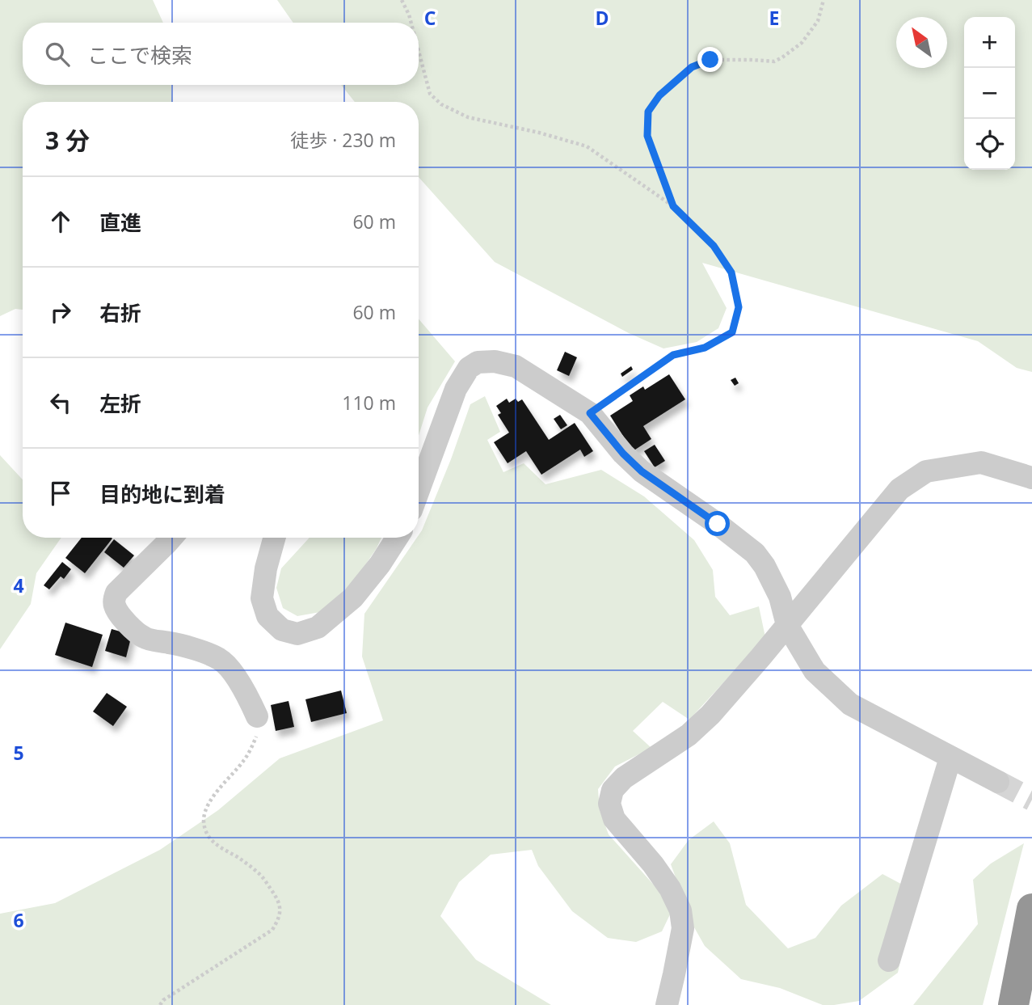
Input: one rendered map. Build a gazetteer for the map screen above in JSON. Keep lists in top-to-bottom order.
{
  "north": "top left",
  "page": {
    "map_buttons": ["+", "−"],
    "search": "ここで検索",
    "heading": ["3 分", "徒歩 · 230 m"],
    "list": [
      ["直進", "60 m"],
      ["右折", "60 m"],
      ["左折", "110 m"],
      "目的地に到着"
    ]
  },
  "grid": {
    "columns": ["C", "D", "E"],
    "rows": ["4", "5", "6"]
  }
}
